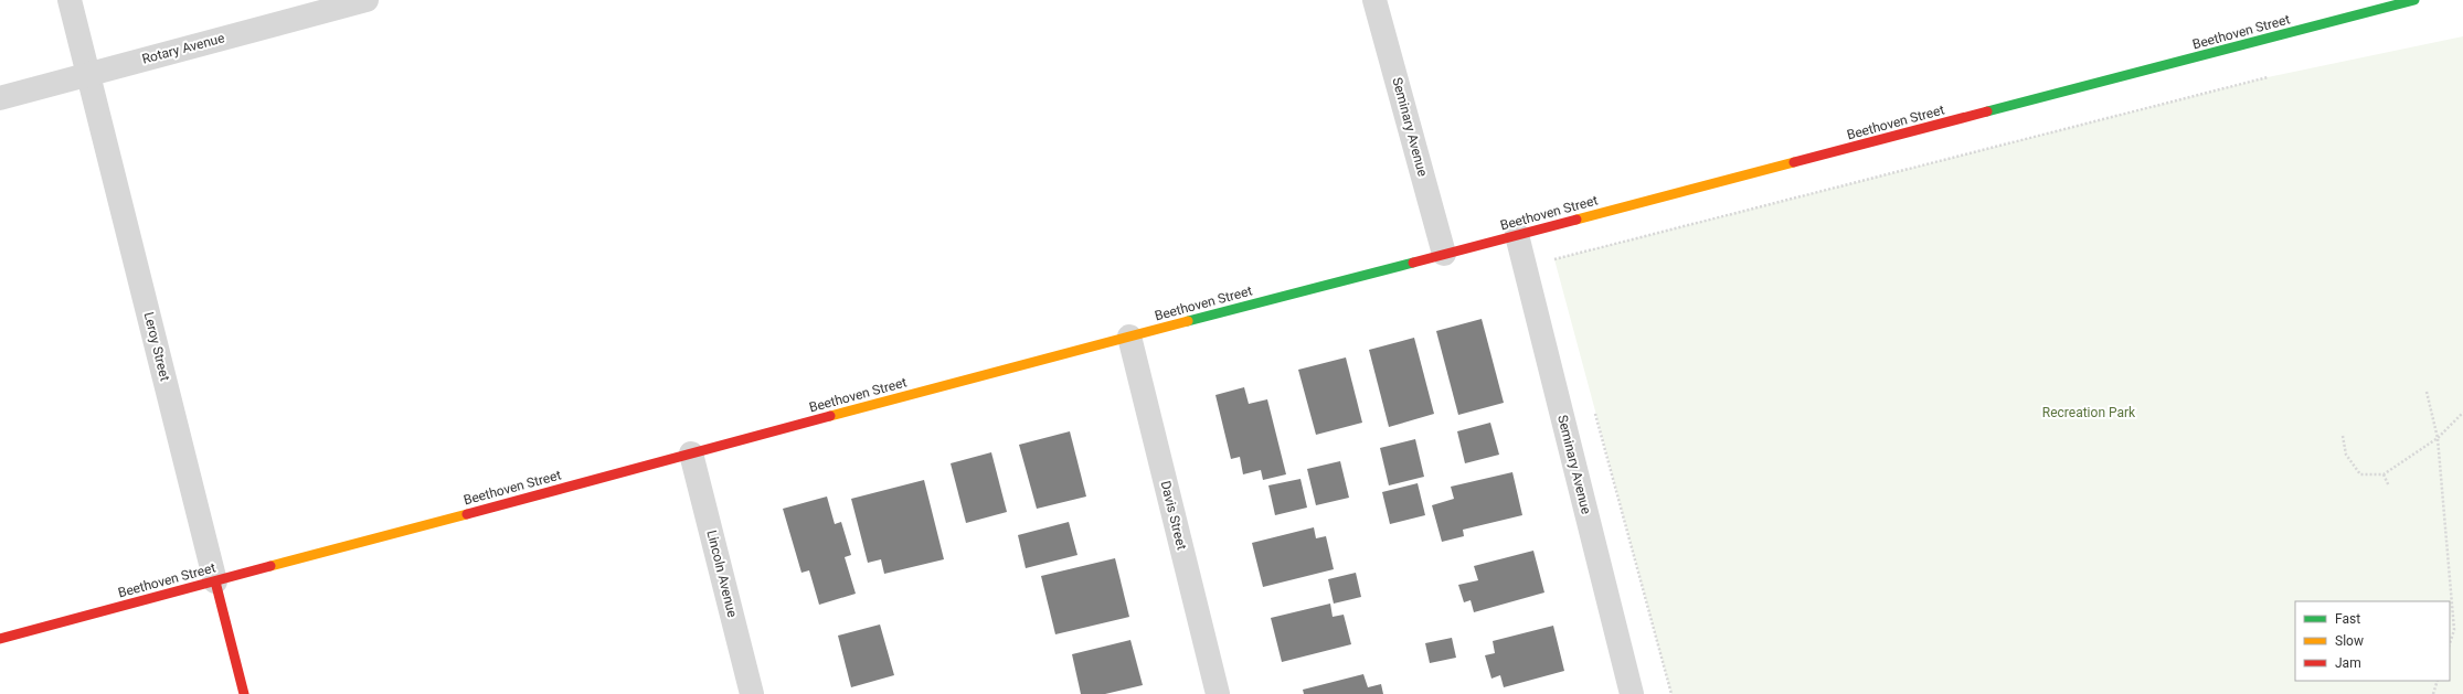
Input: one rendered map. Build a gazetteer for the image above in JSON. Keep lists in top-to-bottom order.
{
  "streets": {
    "street": [
      "Beethoven Street",
      "Rotary Avenue",
      "Seminary Avenue",
      "Leroy Street",
      "Davis Street",
      "Lincoln Avenue"
    ]
  },
  "crossings": [
    ["Beethoven Street", "Seminary Avenue"],
    ["Beethoven Street", "Leroy Street"],
    ["Beethoven Street", "Davis Street"],
    ["Beethoven Street", "Lincoln Avenue"],
    ["Rotary Avenue", "Leroy Street"]
  ],
  "parks": ["Recreation Park"],
  "legend": ["Fast", "Slow", "Jam"]
}
